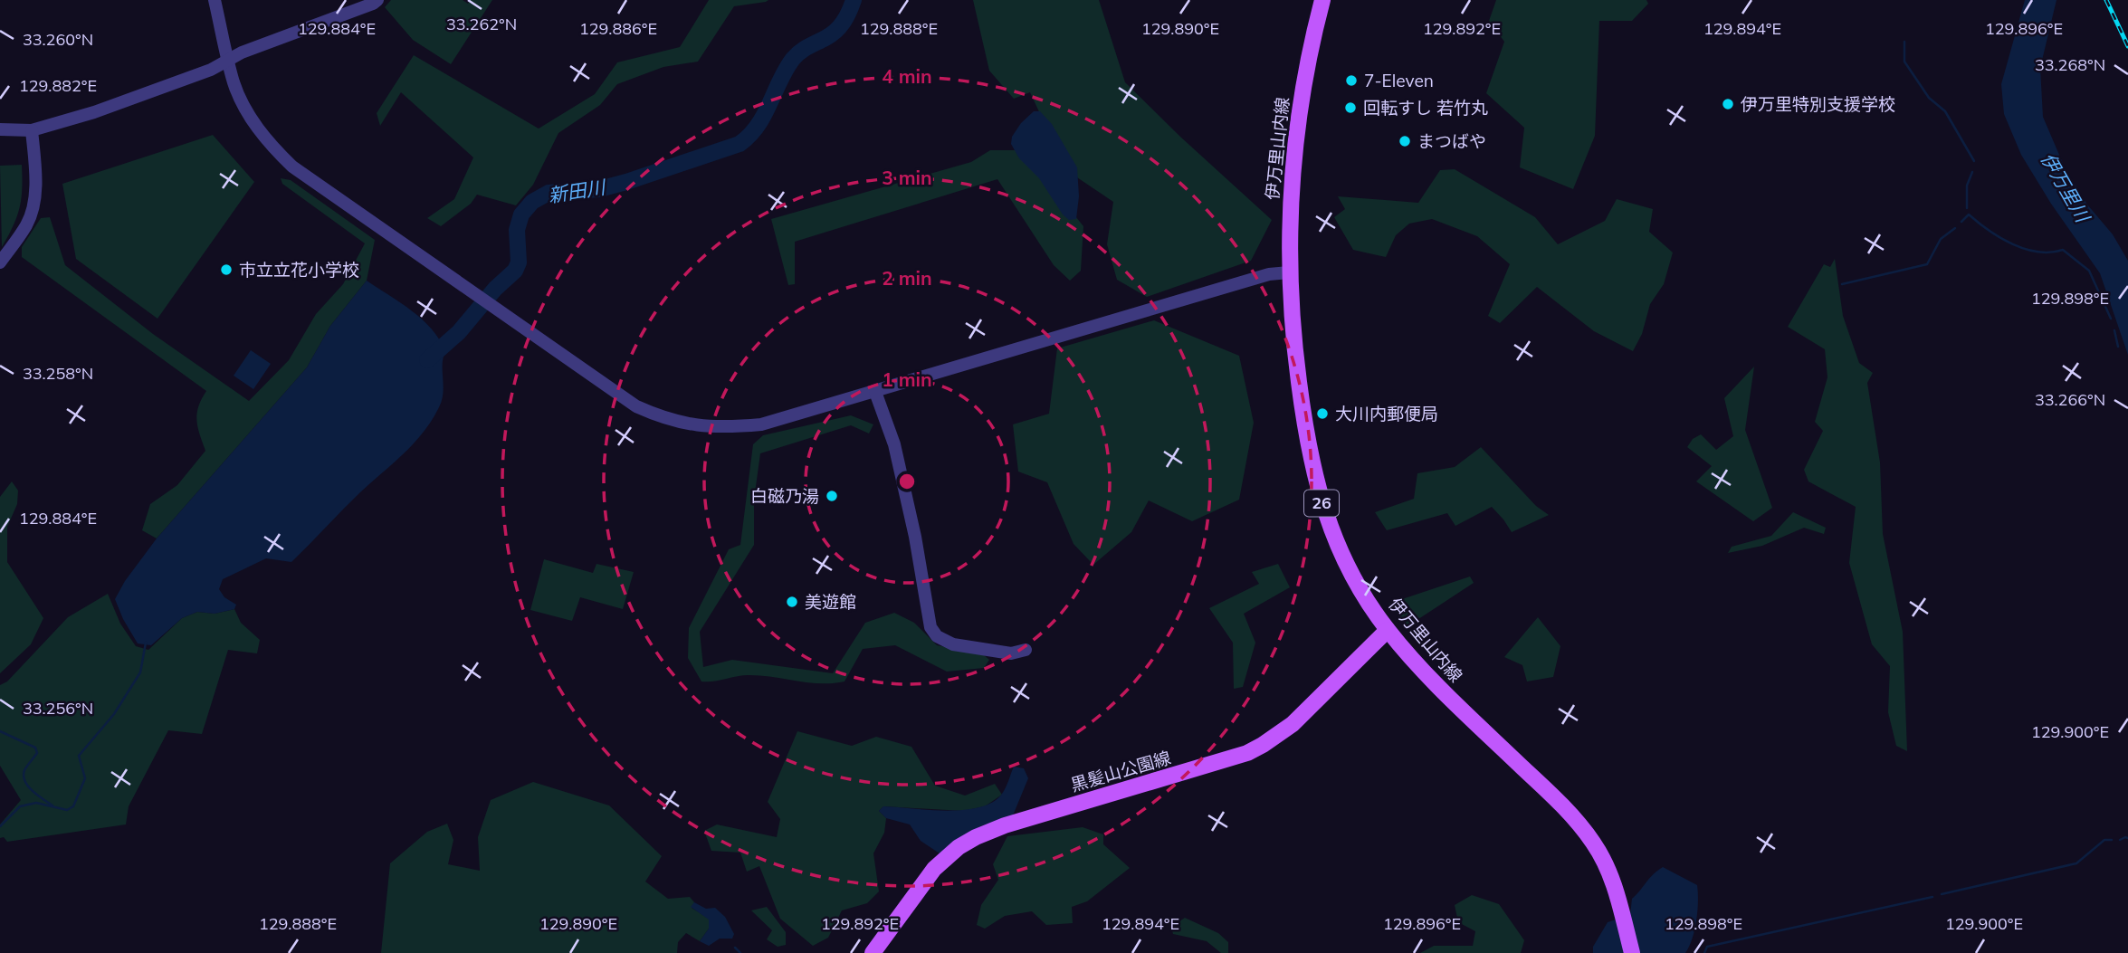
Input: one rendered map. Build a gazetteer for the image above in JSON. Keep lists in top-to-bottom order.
{
  "streets": {
    "main road": ["伊万里山内線", "26", "黒髪山公園線"]
  },
  "crossings": [
    ["伊万里山内線", "黒髪山公園線"]
  ],
  "water": ["伊万里川", "新田川"],
  "places": [
    "7-Eleven",
    "伊万里特別支援学校",
    "回転すし 若竹丸",
    "まつばや",
    "市立立花小学校",
    "大川内郵便局",
    "白磁乃湯",
    "美遊館"
  ],
  "coordinates": [
    "33.262°N",
    "129.884°E",
    "129.886°E",
    "129.888°E",
    "129.890°E",
    "129.892°E",
    "129.894°E",
    "129.896°E",
    "33.260°N",
    "33.268°N",
    "129.882°E",
    "129.898°E",
    "33.258°N",
    "33.266°N",
    "33.256°N",
    "129.900°E"
  ],
  "rings": [
    "4 min",
    "3 min",
    "2 min",
    "1 min"
  ]
}
